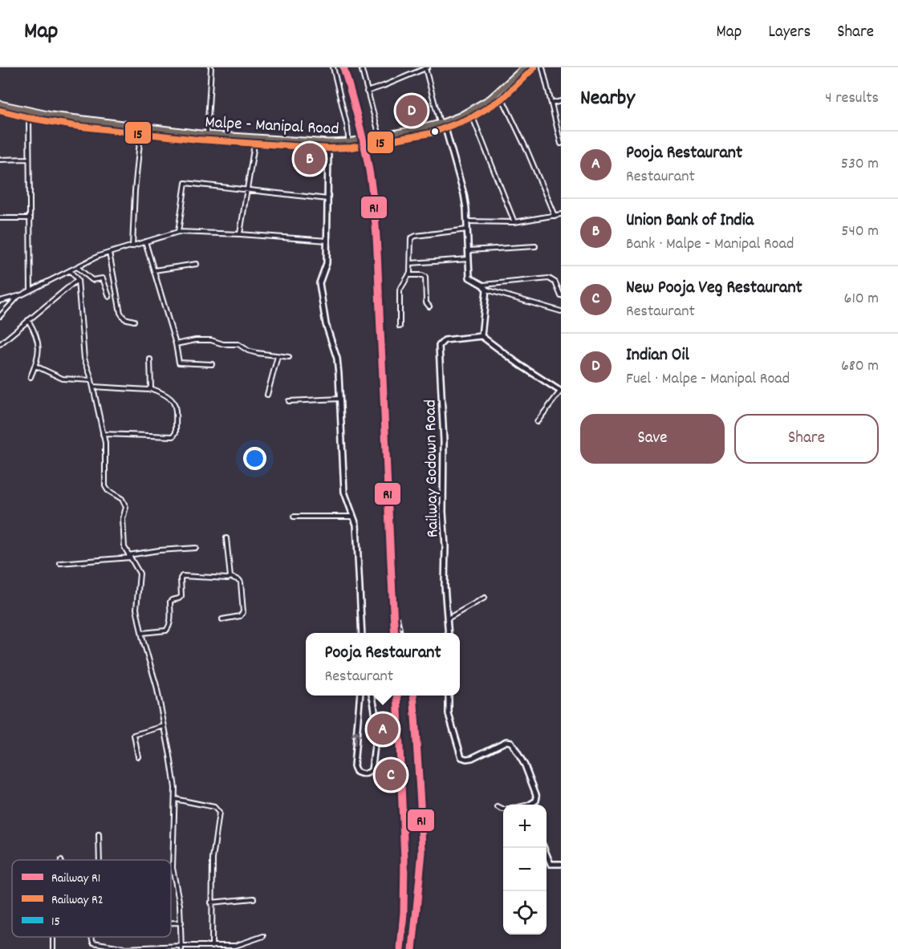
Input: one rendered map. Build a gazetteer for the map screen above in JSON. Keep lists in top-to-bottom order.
{
  "streets": {
    "highway": ["Malpe - Manipal Road"],
    "street": ["Railway Godown Road"]
  },
  "lines": ["rail line R1", "transit line 15"],
  "legend": ["Railway R1", "Railway R2", "15"],
  "page": {
    "header": "Map",
    "nav": ["Map", "Layers", "Share"],
    "heading": ["Nearby", "4 results"],
    "pins": [
      "D",
      "B",
      "A",
      "C"
    ],
    "list": [
      {
        "mark": "A",
        "name": "Pooja Restaurant",
        "note": "Restaurant",
        "value": "530 m"
      },
      {
        "mark": "B",
        "name": "Union Bank of India",
        "note": "Bank · Malpe - Manipal Road",
        "value": "540 m"
      },
      {
        "mark": "C",
        "name": "New Pooja Veg Restaurant",
        "note": "Restaurant",
        "value": "610 m"
      },
      {
        "mark": "D",
        "name": "Indian Oil",
        "note": "Fuel · Malpe - Manipal Road",
        "value": "680 m"
      }
    ],
    "buttons": ["Save", "Share"],
    "popup": ["Pooja Restaurant", "Restaurant"],
    "map_buttons": ["+", "−"]
  }
}
